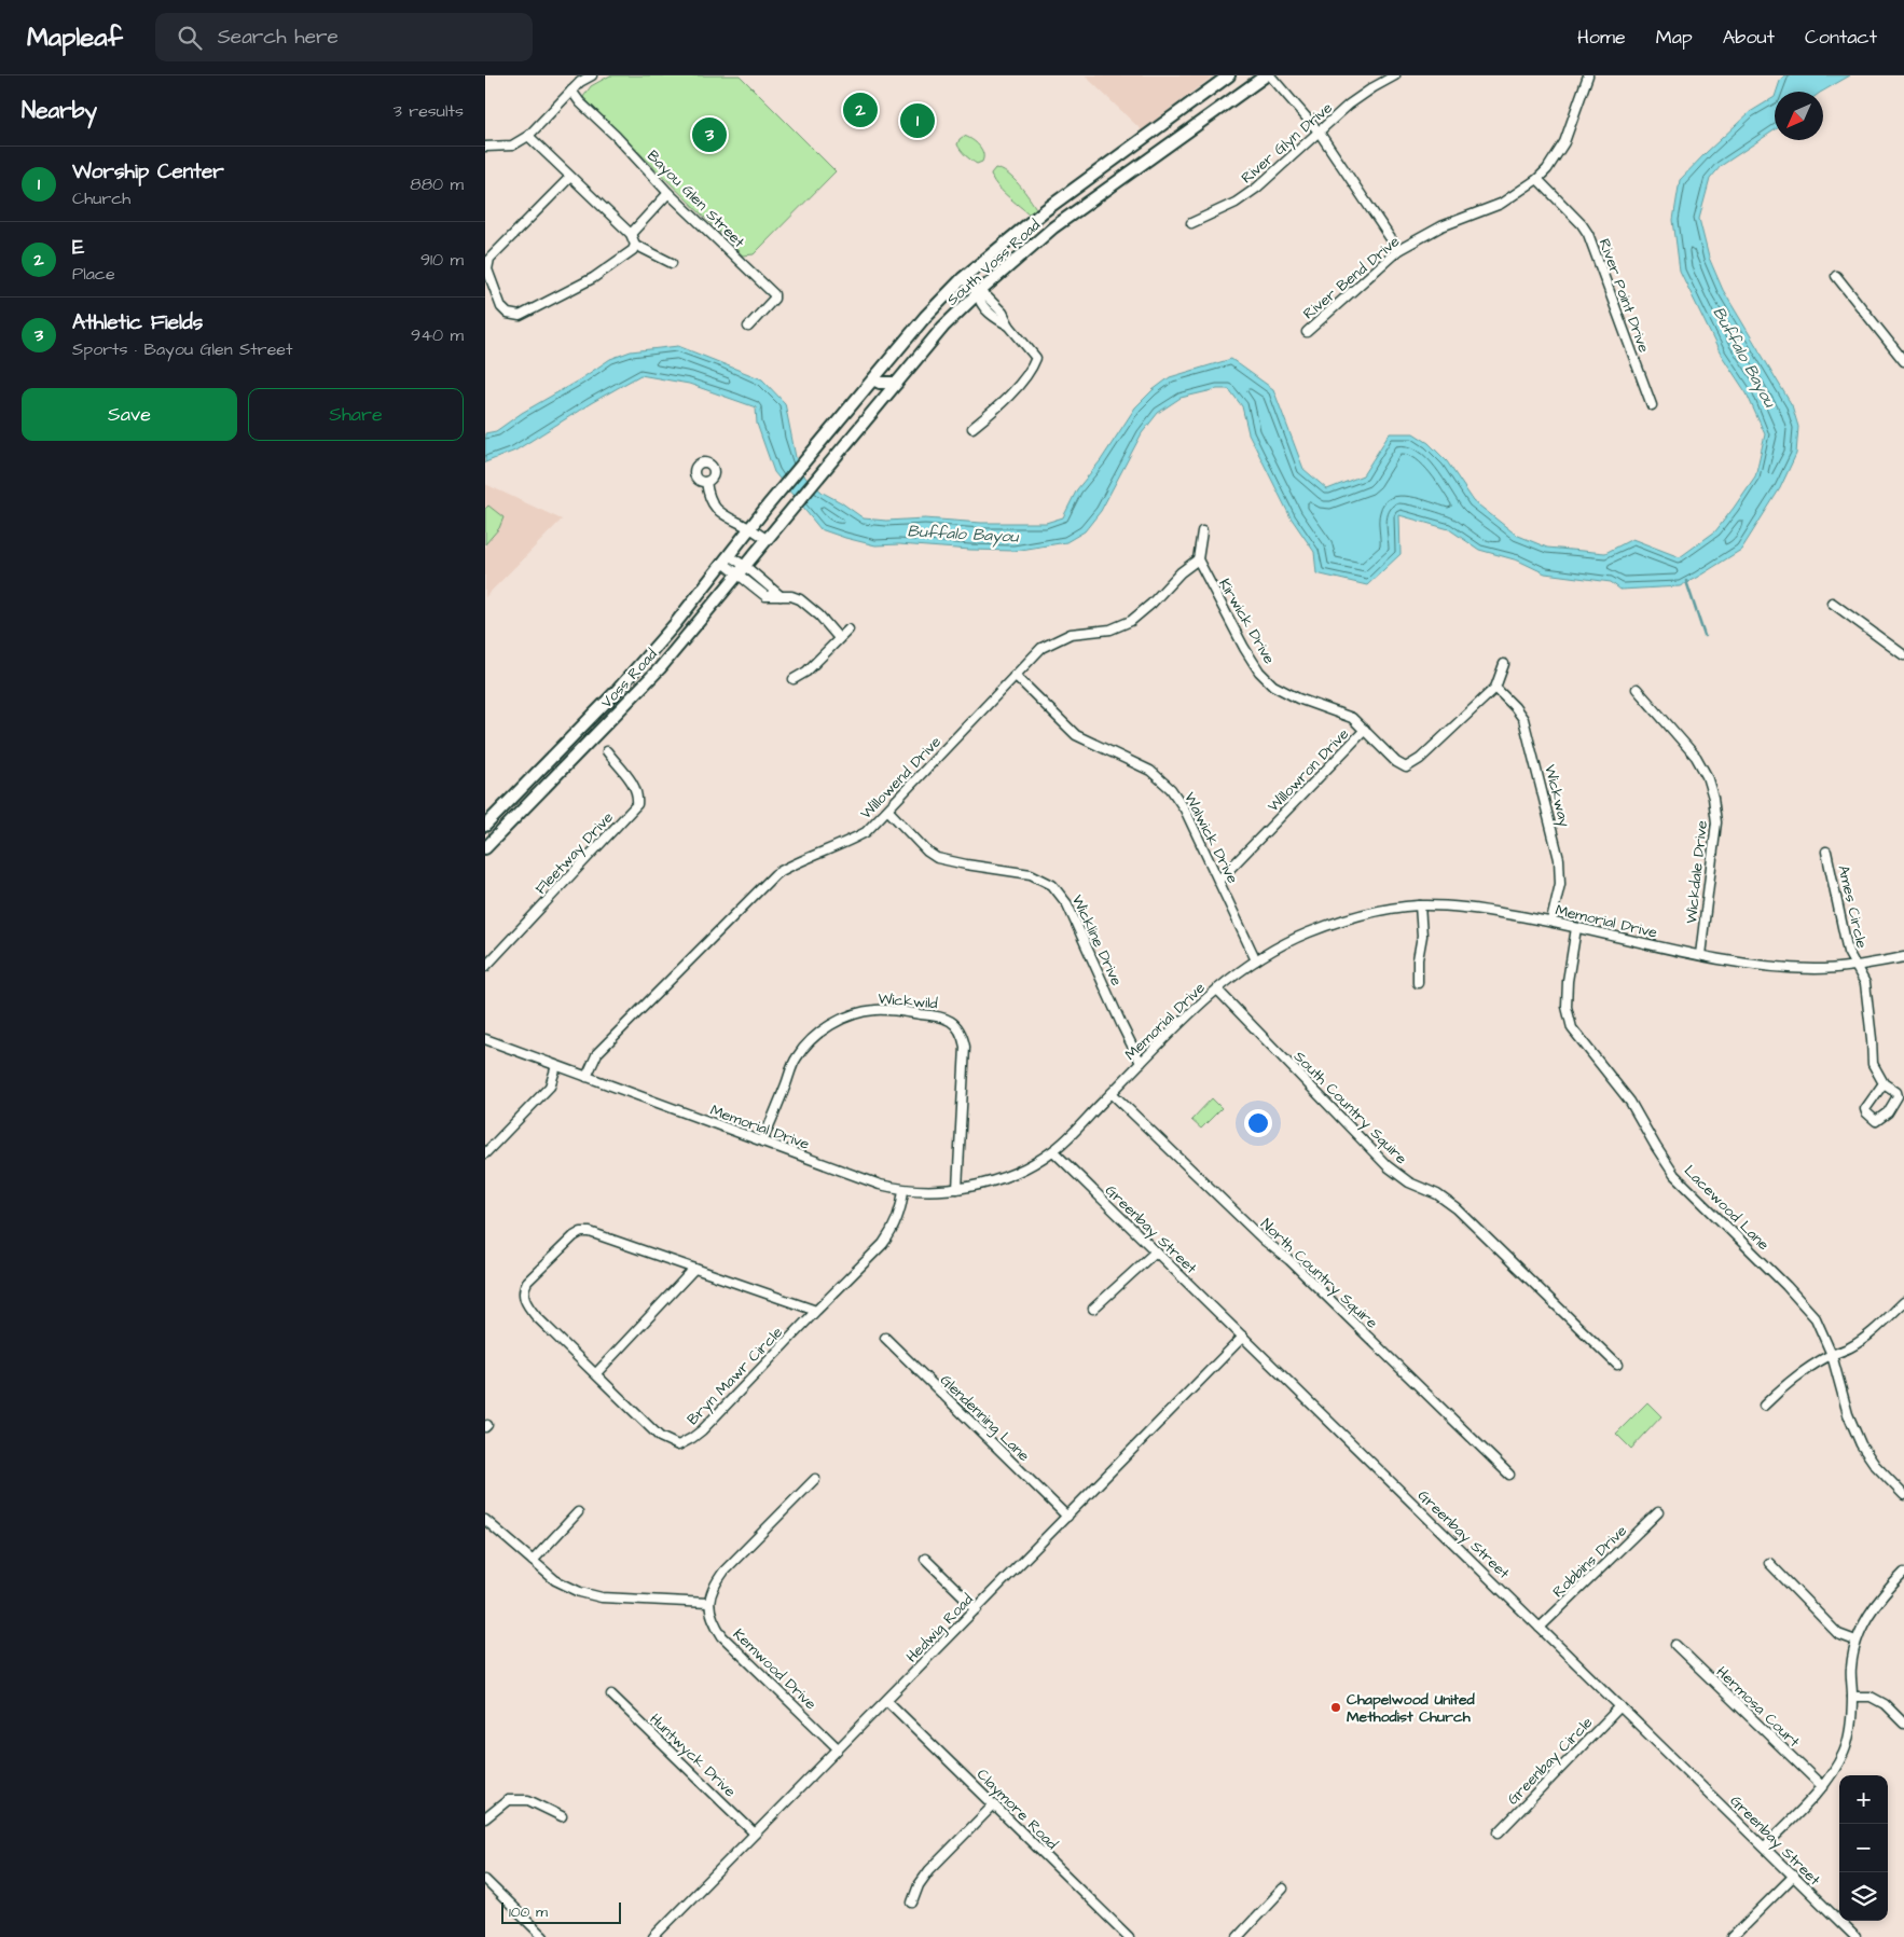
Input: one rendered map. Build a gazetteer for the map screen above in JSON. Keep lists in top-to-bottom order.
{
  "streets": {
    "main road": ["South Voss Road", "Voss Road"],
    "street": [
      "River Glyn Drive",
      "Bayou Glen Street",
      "River Bend Drive",
      "River Point Drive",
      "Kirwick Drive",
      "Willowron Drive",
      "Willowend Drive",
      "Wickway",
      "Walwick Drive",
      "Fleetway Drive",
      "Wickdale Drive",
      "Ames Circle",
      "Memorial Drive",
      "Wickline Drive",
      "Wickwild",
      "South Country Squire",
      "Lacewood Lane",
      "Greenbay Street",
      "North Country Squire",
      "Bryn Mawr Circle",
      "Glendenning Lane",
      "Robbins Drive",
      "Hedwig Road",
      "Kemwood Drive",
      "Hermosa Court",
      "Huntwyck Drive",
      "Greenbay Circle",
      "Claymore Road"
    ]
  },
  "crossings": [
    ["South Voss Road", "Voss Road"],
    ["River Bend Drive", "River Point Drive"],
    ["Kirwick Drive", "Willowron Drive"],
    ["Kirwick Drive", "Willowend Drive"],
    ["Willowron Drive", "Wickway"],
    ["Willowron Drive", "Walwick Drive"],
    ["Willowend Drive", "Walwick Drive"],
    ["Willowend Drive", "Memorial Drive"],
    ["Willowend Drive", "Wickline Drive"],
    ["Wickway", "Memorial Drive"],
    ["Walwick Drive", "Memorial Drive"],
    ["Wickdale Drive", "Memorial Drive"],
    ["Ames Circle", "Memorial Drive"],
    ["Memorial Drive", "Wickline Drive"],
    ["Memorial Drive", "Wickwild"],
    ["Memorial Drive", "South Country Squire"],
    ["Memorial Drive", "Lacewood Lane"],
    ["Memorial Drive", "Greenbay Street"],
    ["Memorial Drive", "North Country Squire"],
    ["Memorial Drive", "Bryn Mawr Circle"],
    ["Greenbay Street", "Robbins Drive"],
    ["Greenbay Street", "Hedwig Road"],
    ["Greenbay Street", "Greenbay Circle"],
    ["Glendenning Lane", "Hedwig Road"],
    ["Hedwig Road", "Kemwood Drive"],
    ["Hedwig Road", "Huntwyck Drive"],
    ["Hedwig Road", "Claymore Road"]
  ],
  "water": ["Buffalo Bayou"],
  "places": ["Chapelwood United Methodist Church"],
  "scale_bar": "100 m",
  "north": "bottom left",
  "page": {
    "header": "Mapleaf",
    "search": "Search here",
    "nav": [
      "Home",
      "Map",
      "About",
      "Contact"
    ],
    "heading": ["Nearby", "3 results"],
    "pins": ["2", "1", "3"],
    "list": [
      {
        "mark": "1",
        "name": "Worship Center",
        "note": "Church",
        "value": "880 m"
      },
      {
        "mark": "2",
        "name": "E",
        "note": "Place",
        "value": "910 m"
      },
      {
        "mark": "3",
        "name": "Athletic Fields",
        "note": "Sports · Bayou Glen Street",
        "value": "940 m"
      }
    ],
    "buttons": ["Save", "Share"],
    "map_buttons": ["+", "−"],
    "scale": "100 m"
  }
}
